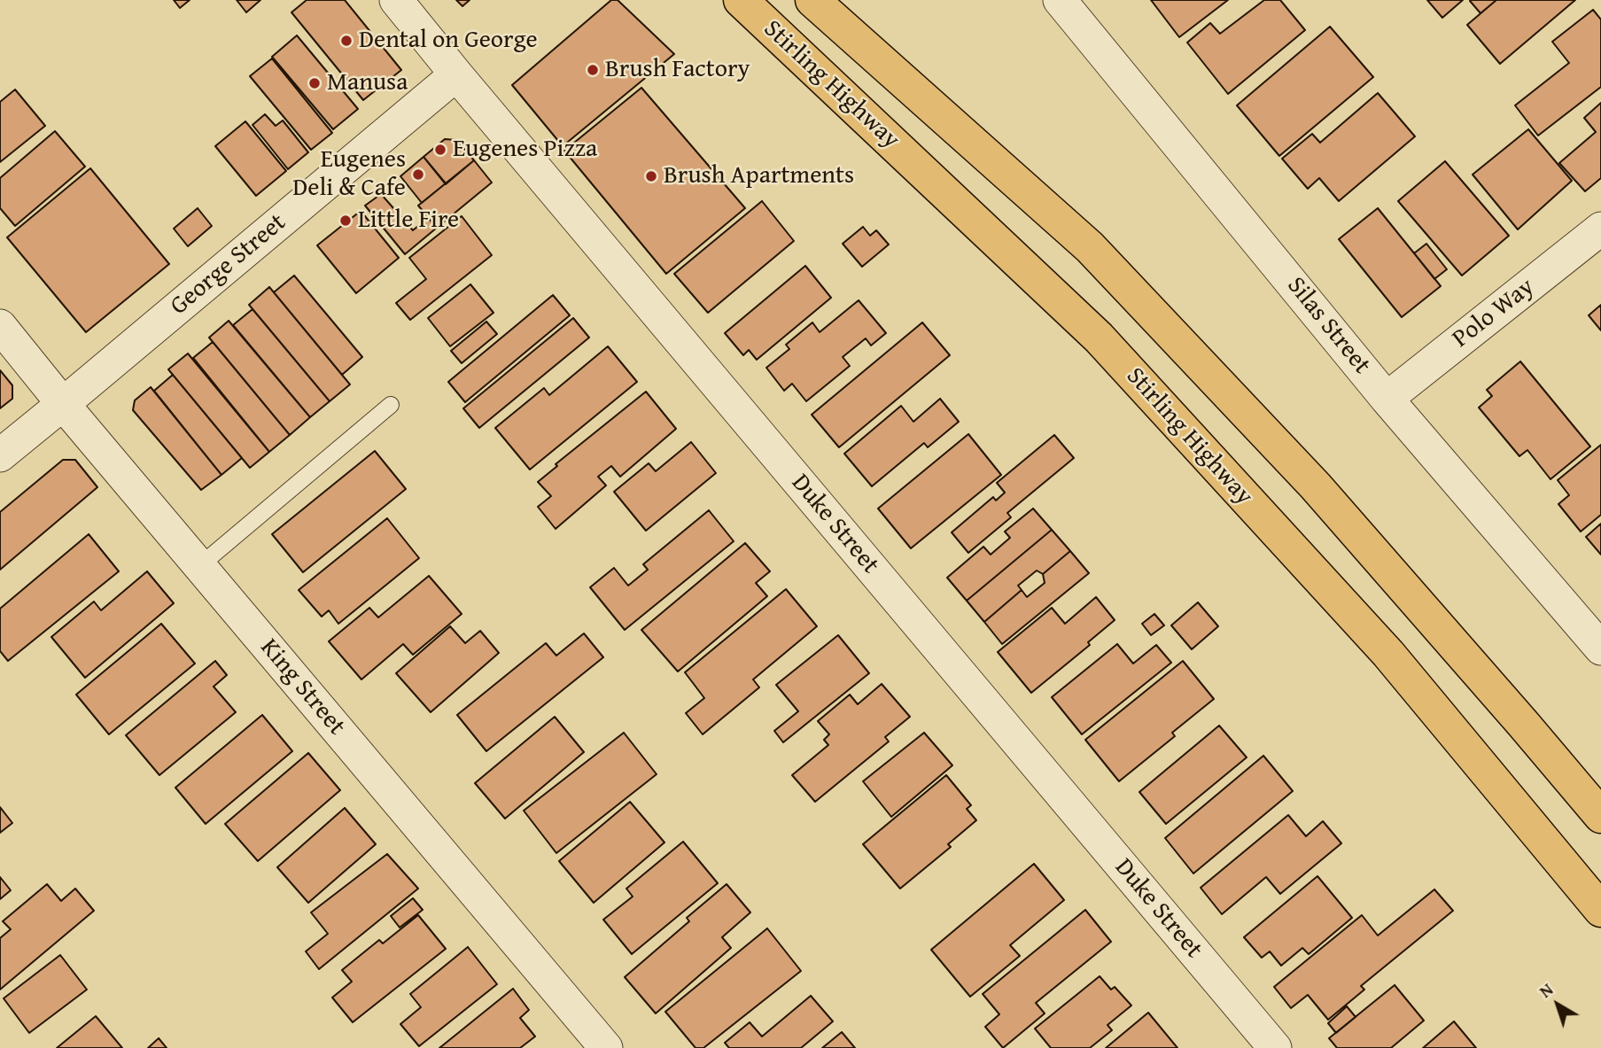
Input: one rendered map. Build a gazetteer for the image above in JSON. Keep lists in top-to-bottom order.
{
  "streets": {
    "highway": ["Stirling Highway"],
    "street": [
      "George Street",
      "Polo Way",
      "Silas Street",
      "Duke Street",
      "King Street"
    ]
  },
  "crossings": [
    ["George Street", "Duke Street"],
    ["George Street", "King Street"],
    ["Polo Way", "Silas Street"]
  ],
  "places": [
    "Dental on George",
    "Brush Factory",
    "Manusa",
    "Eugenes Pizza",
    "Eugenes Deli & Cafe",
    "Brush Apartments",
    "Little Fire"
  ],
  "north": "top left"
}
